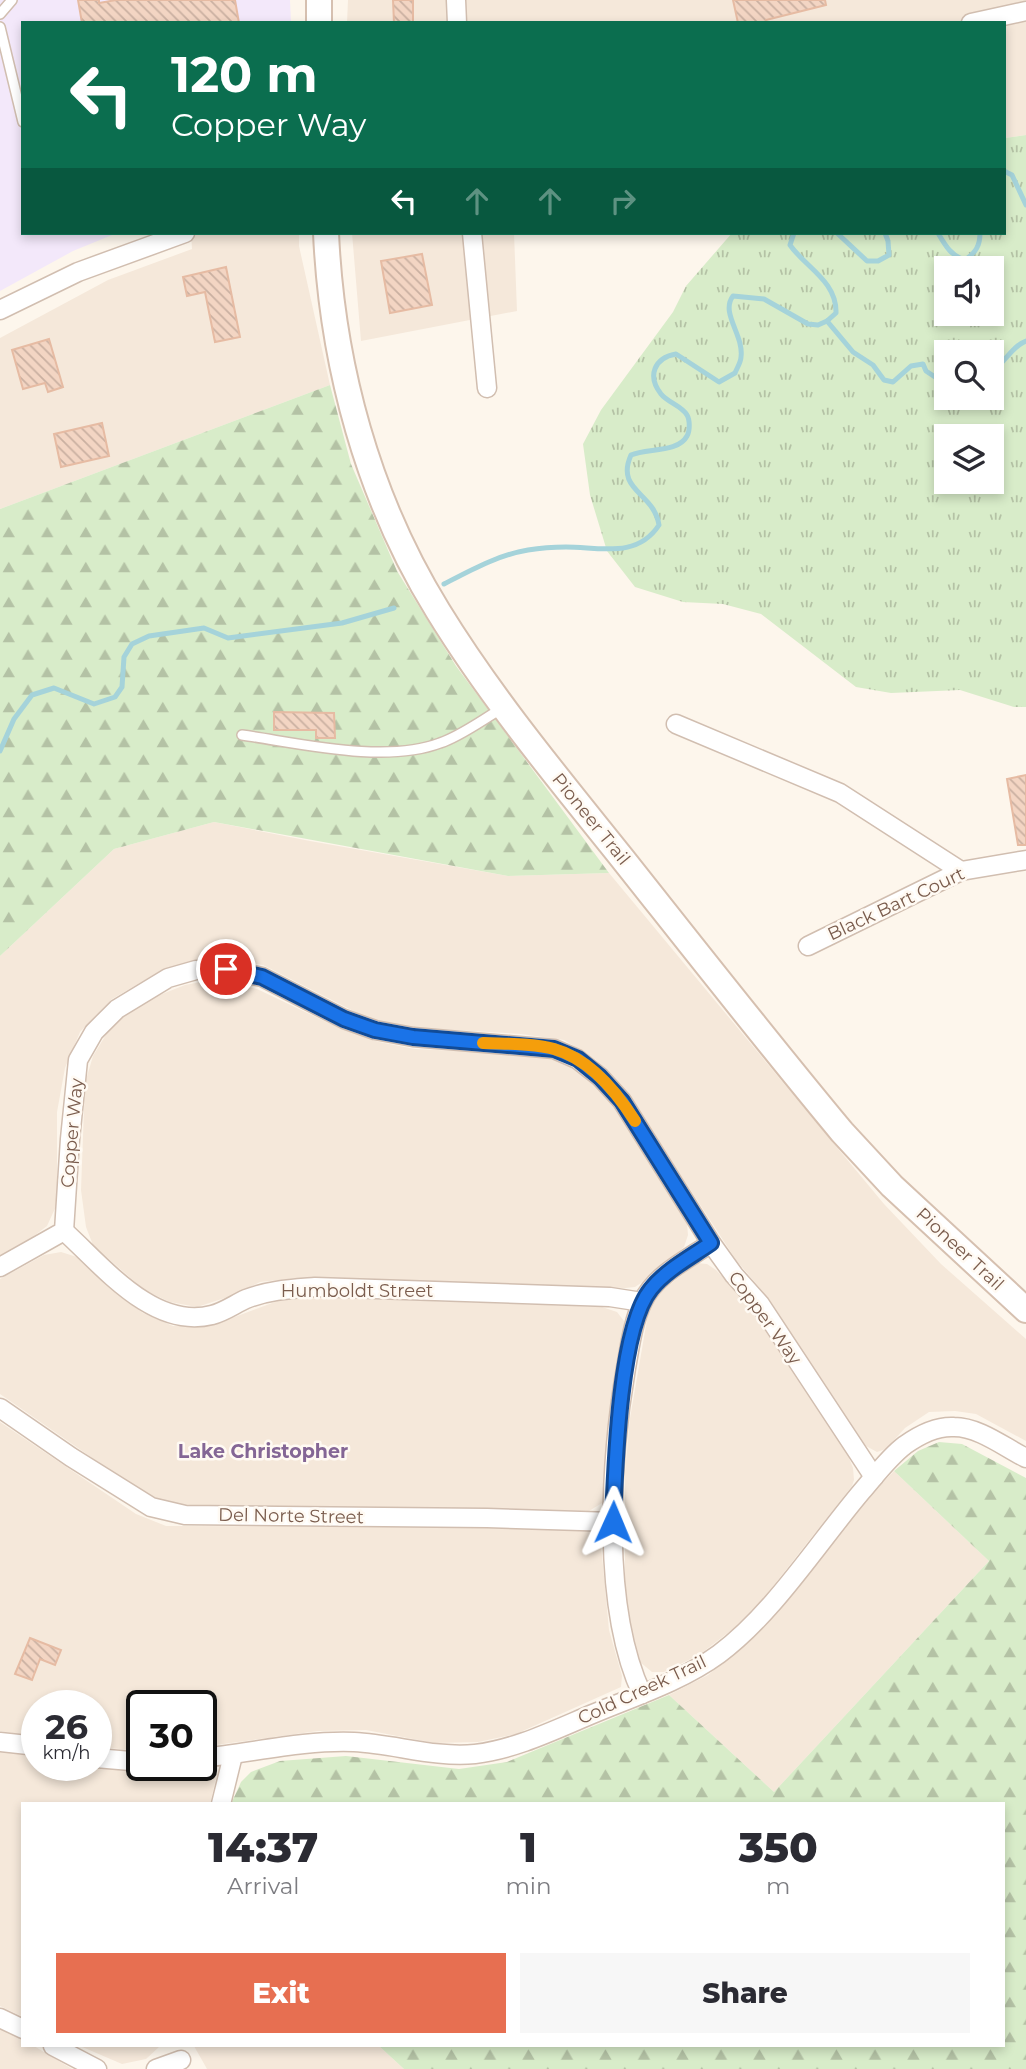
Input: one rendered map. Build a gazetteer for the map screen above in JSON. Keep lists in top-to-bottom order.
{
  "streets": {
    "main road": ["Pioneer Trail"],
    "street": [
      "Black Bart Court",
      "Copper Way",
      "Humboldt Street",
      "Del Norte Street",
      "Cold Creek Trail"
    ]
  },
  "crossings": [
    ["Copper Way", "Humboldt Street"],
    ["Copper Way", "Cold Creek Trail"]
  ],
  "districts": ["Lake Christopher"],
  "page": {
    "turn": ["120 m", "Copper Way"],
    "speed": "26 km/h",
    "limit": "30",
    "eta": [
      "14:37",
      "Arrival",
      "1",
      "min",
      "350",
      "m"
    ],
    "buttons": ["Exit", "Share"]
  }
}
